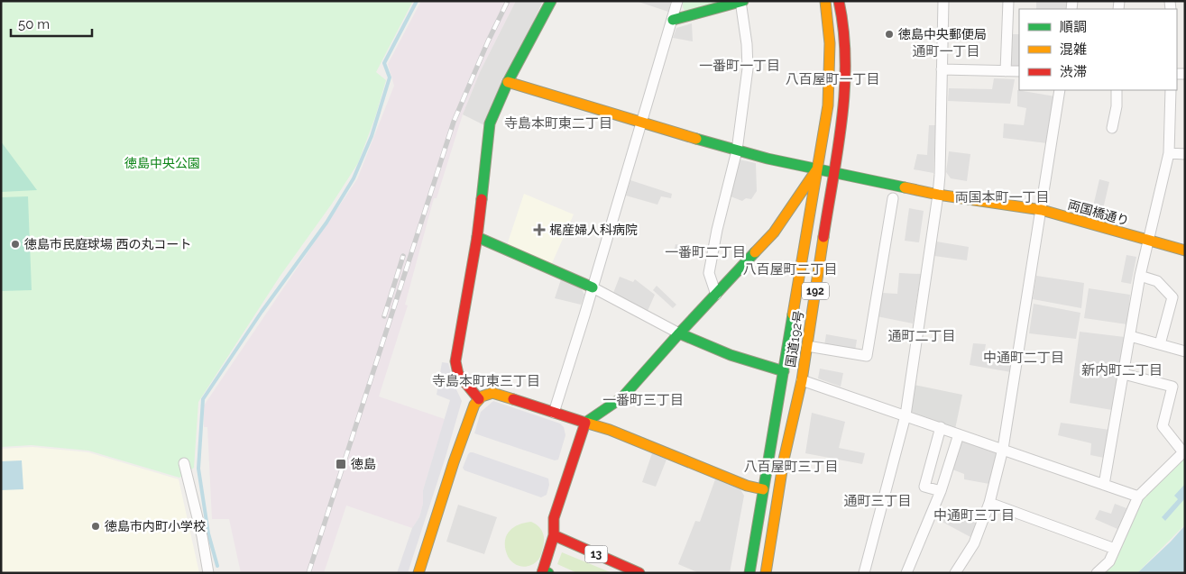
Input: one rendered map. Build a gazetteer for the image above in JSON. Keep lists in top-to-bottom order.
{
  "streets": {
    "main road": [
      "両国橋通り",
      "192",
      "国道192号",
      "13"
    ]
  },
  "crossings": [
    ["両国橋通り", "国道192号"]
  ],
  "districts": [
    "通町一丁目",
    "一番町一丁目",
    "八百屋町一丁目",
    "寺島本町東二丁目",
    "両国本町一丁目",
    "一番町二丁目",
    "八百屋町二丁目",
    "通町二丁目",
    "中通町二丁目",
    "新内町二丁目",
    "寺島本町東三丁目",
    "一番町三丁目",
    "八百屋町三丁目",
    "通町三丁目",
    "中通町三丁目"
  ],
  "parks": ["徳島中央公園"],
  "places": {
    "other": ["徳島中央郵便局", "徳島市民庭球場 西の丸コート", "徳島市内町小学校"],
    "health": ["梶産婦人科病院"],
    "transit": ["徳島"]
  },
  "legend": ["順調", "混雑", "渋滞"],
  "scale_bar": "50 m"
}
